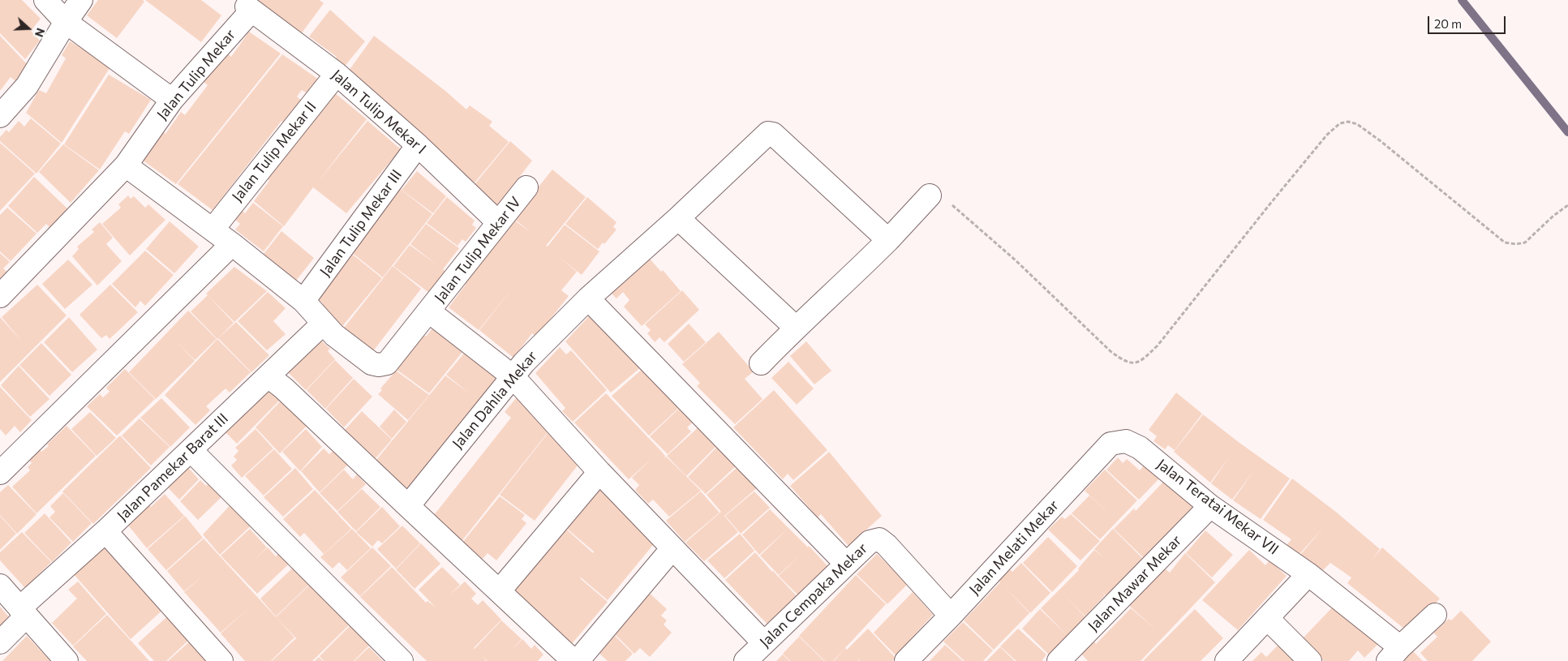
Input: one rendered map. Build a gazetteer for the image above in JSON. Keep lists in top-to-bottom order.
{
  "streets": {
    "street": [
      "Jalan Tulip Mekar",
      "Jalan Tulip Mekar I",
      "Jalan Tulip Mekar II",
      "Jalan Tulip Mekar III",
      "Jalan Tulip Mekar IV",
      "Jalan Dahlia Mekar",
      "Jalan Pamekar Barat III",
      "Jalan Teratai Mekar VII",
      "Jalan Melati Mekar",
      "Jalan Mawar Mekar",
      "Jalan Cempaka Mekar"
    ]
  },
  "crossings": [
    ["Jalan Tulip Mekar", "Jalan Tulip Mekar I"],
    ["Jalan Tulip Mekar", "Jalan Tulip Mekar IV"],
    ["Jalan Tulip Mekar I", "Jalan Tulip Mekar II"],
    ["Jalan Tulip Mekar I", "Jalan Tulip Mekar III"],
    ["Jalan Tulip Mekar I", "Jalan Tulip Mekar IV"],
    ["Jalan Tulip Mekar II", "Jalan Tulip Mekar IV"],
    ["Jalan Tulip Mekar III", "Jalan Tulip Mekar IV"],
    ["Jalan Tulip Mekar IV", "Jalan Pamekar Barat III"],
    ["Jalan Teratai Mekar VII", "Jalan Melati Mekar"],
    ["Jalan Teratai Mekar VII", "Jalan Mawar Mekar"],
    ["Jalan Melati Mekar", "Jalan Cempaka Mekar"]
  ],
  "scale_bar": "20 m",
  "north": "right"
}
